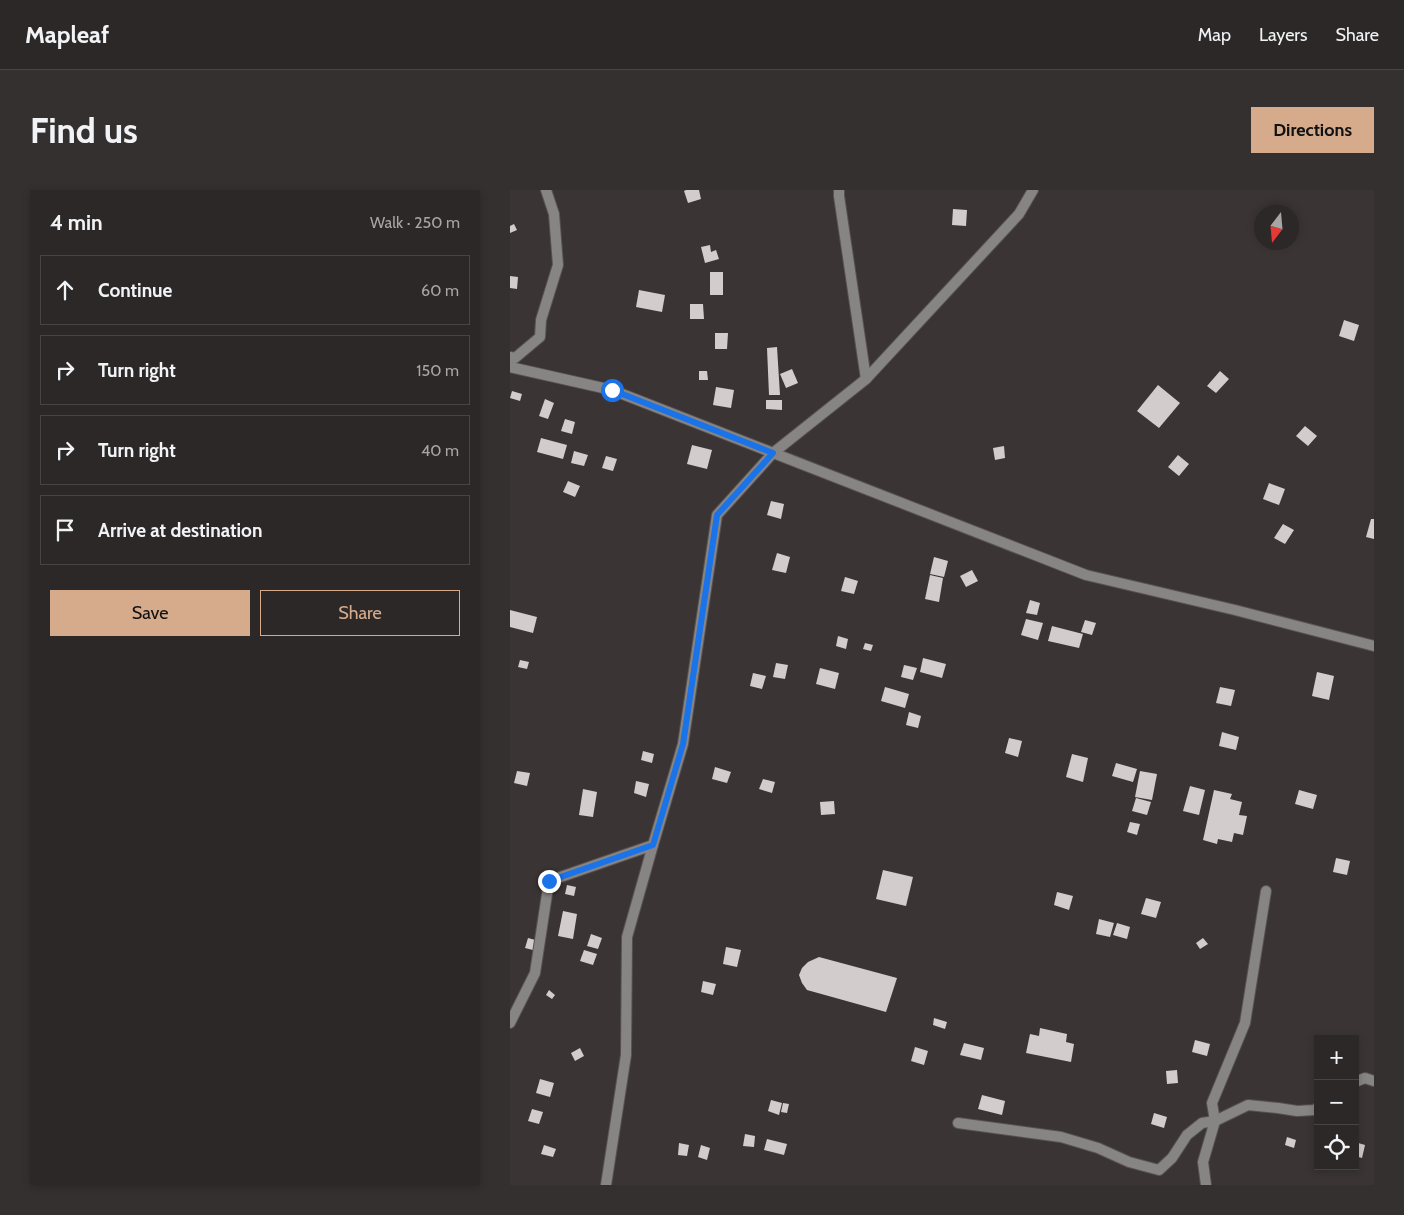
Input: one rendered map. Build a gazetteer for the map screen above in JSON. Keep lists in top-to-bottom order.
{
  "north": "bottom",
  "page": {
    "header": "Mapleaf",
    "nav": ["Map", "Layers", "Share"],
    "buttons": [
      "Directions",
      ["Save", "Share"]
    ],
    "title": "Find us",
    "heading": ["4 min", "Walk · 250 m"],
    "list": [
      ["Continue", "60 m"],
      ["Turn right", "150 m"],
      ["Turn right", "40 m"],
      "Arrive at destination"
    ],
    "map_buttons": ["+", "−"]
  }
}
